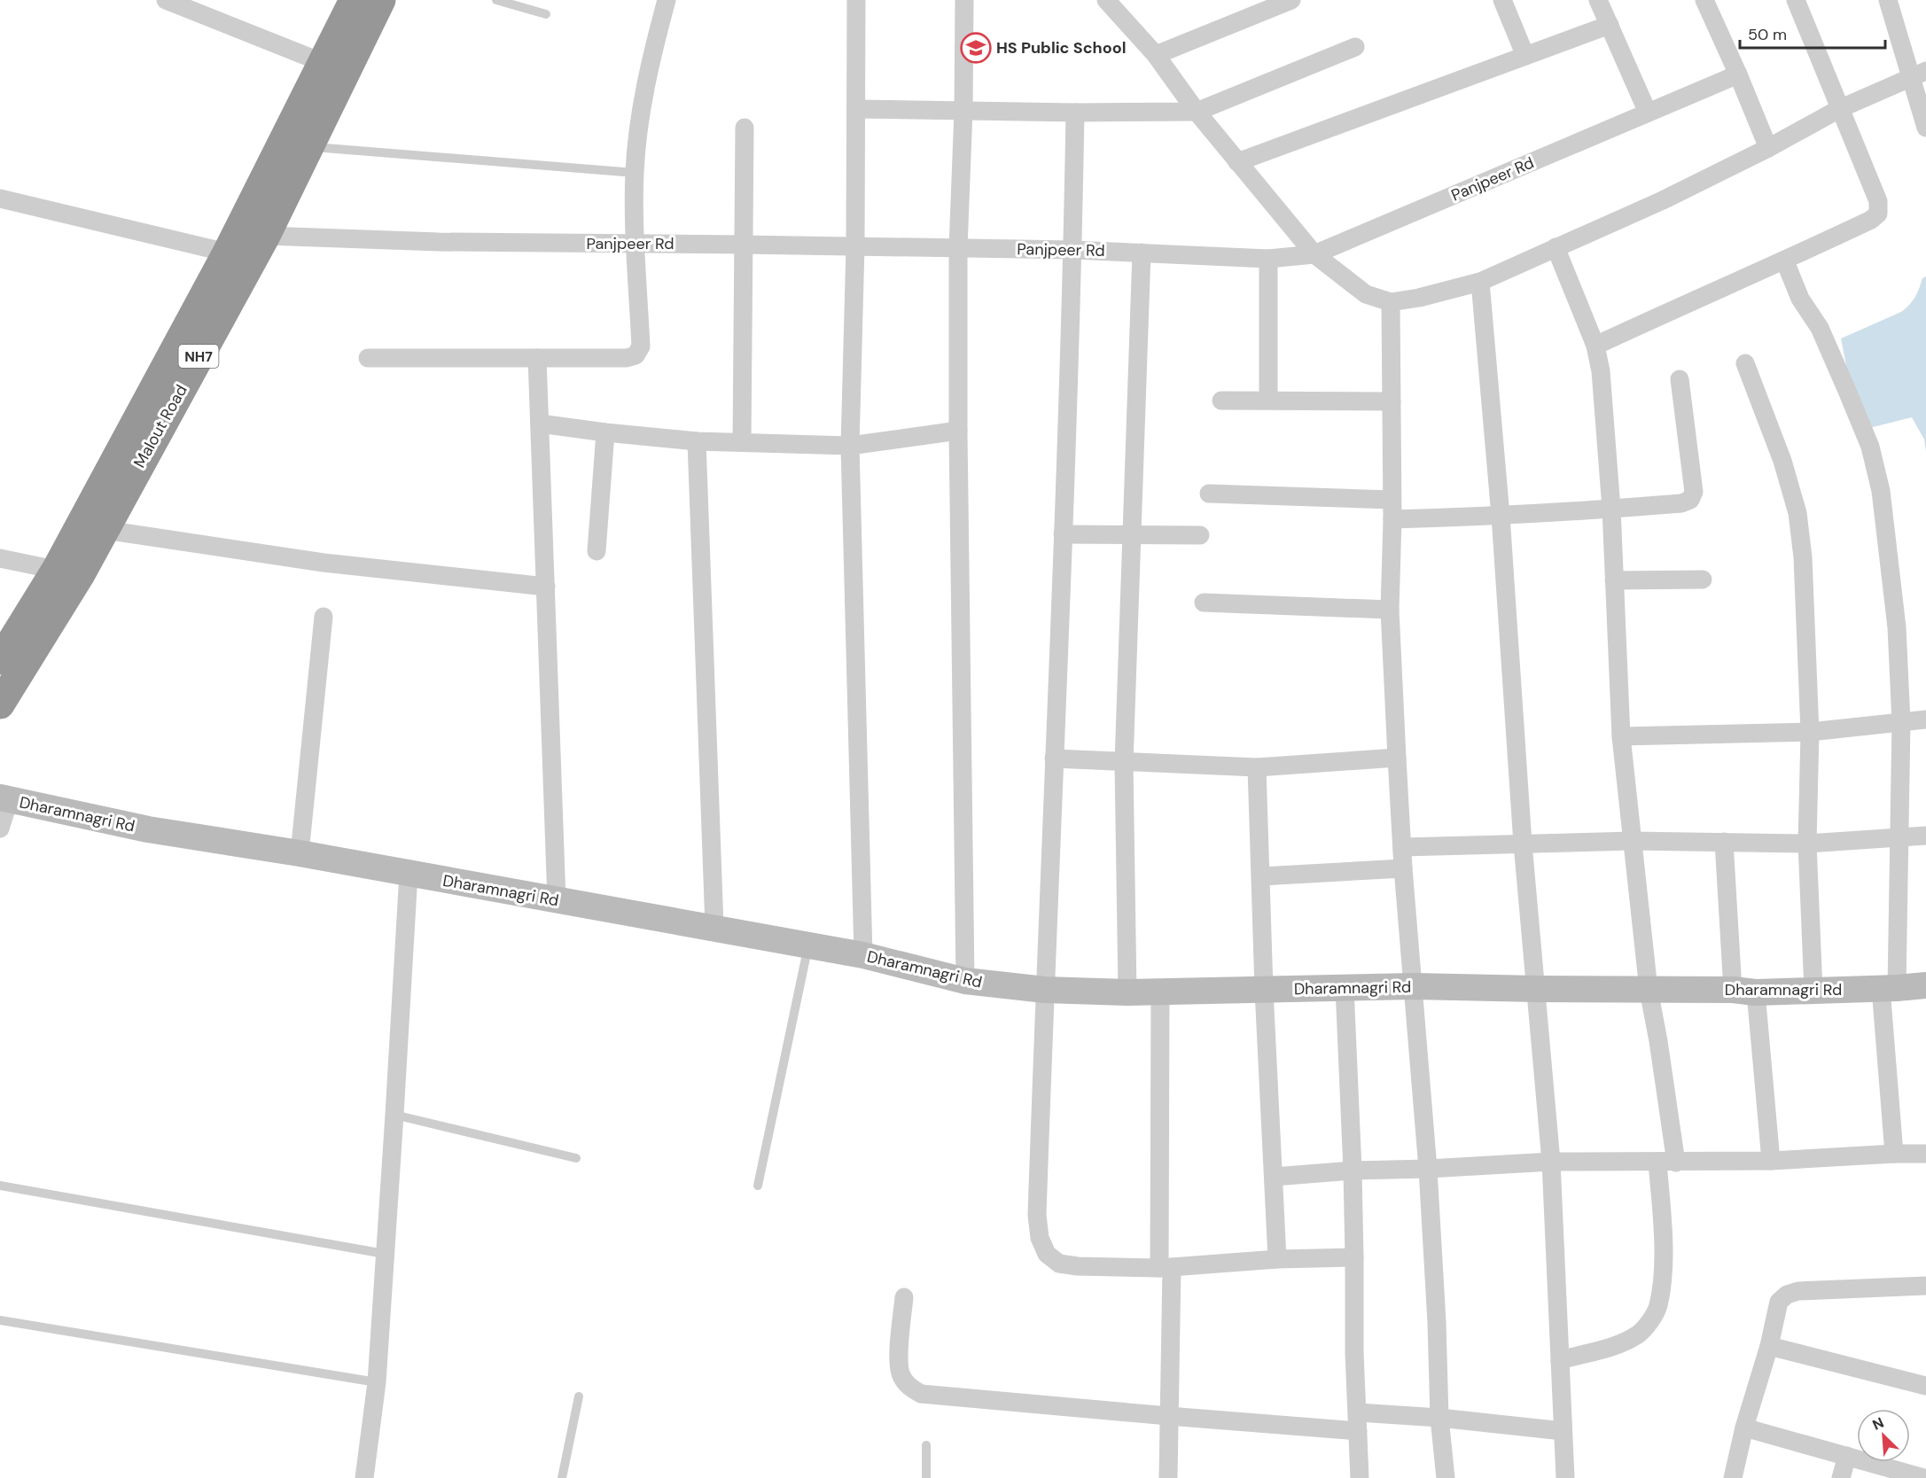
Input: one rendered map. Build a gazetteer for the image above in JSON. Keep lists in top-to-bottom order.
{
  "streets": {
    "highway": ["NH7", "Malout Road"],
    "street": ["Panjpeer Rd", "Dharamnagri Rd"]
  },
  "crossings": [
    ["Panjpeer Rd", "Malout Road"]
  ],
  "places": {
    "school or university": ["HS Public School"]
  },
  "scale_bar": "50 m",
  "north": "top left"
}
